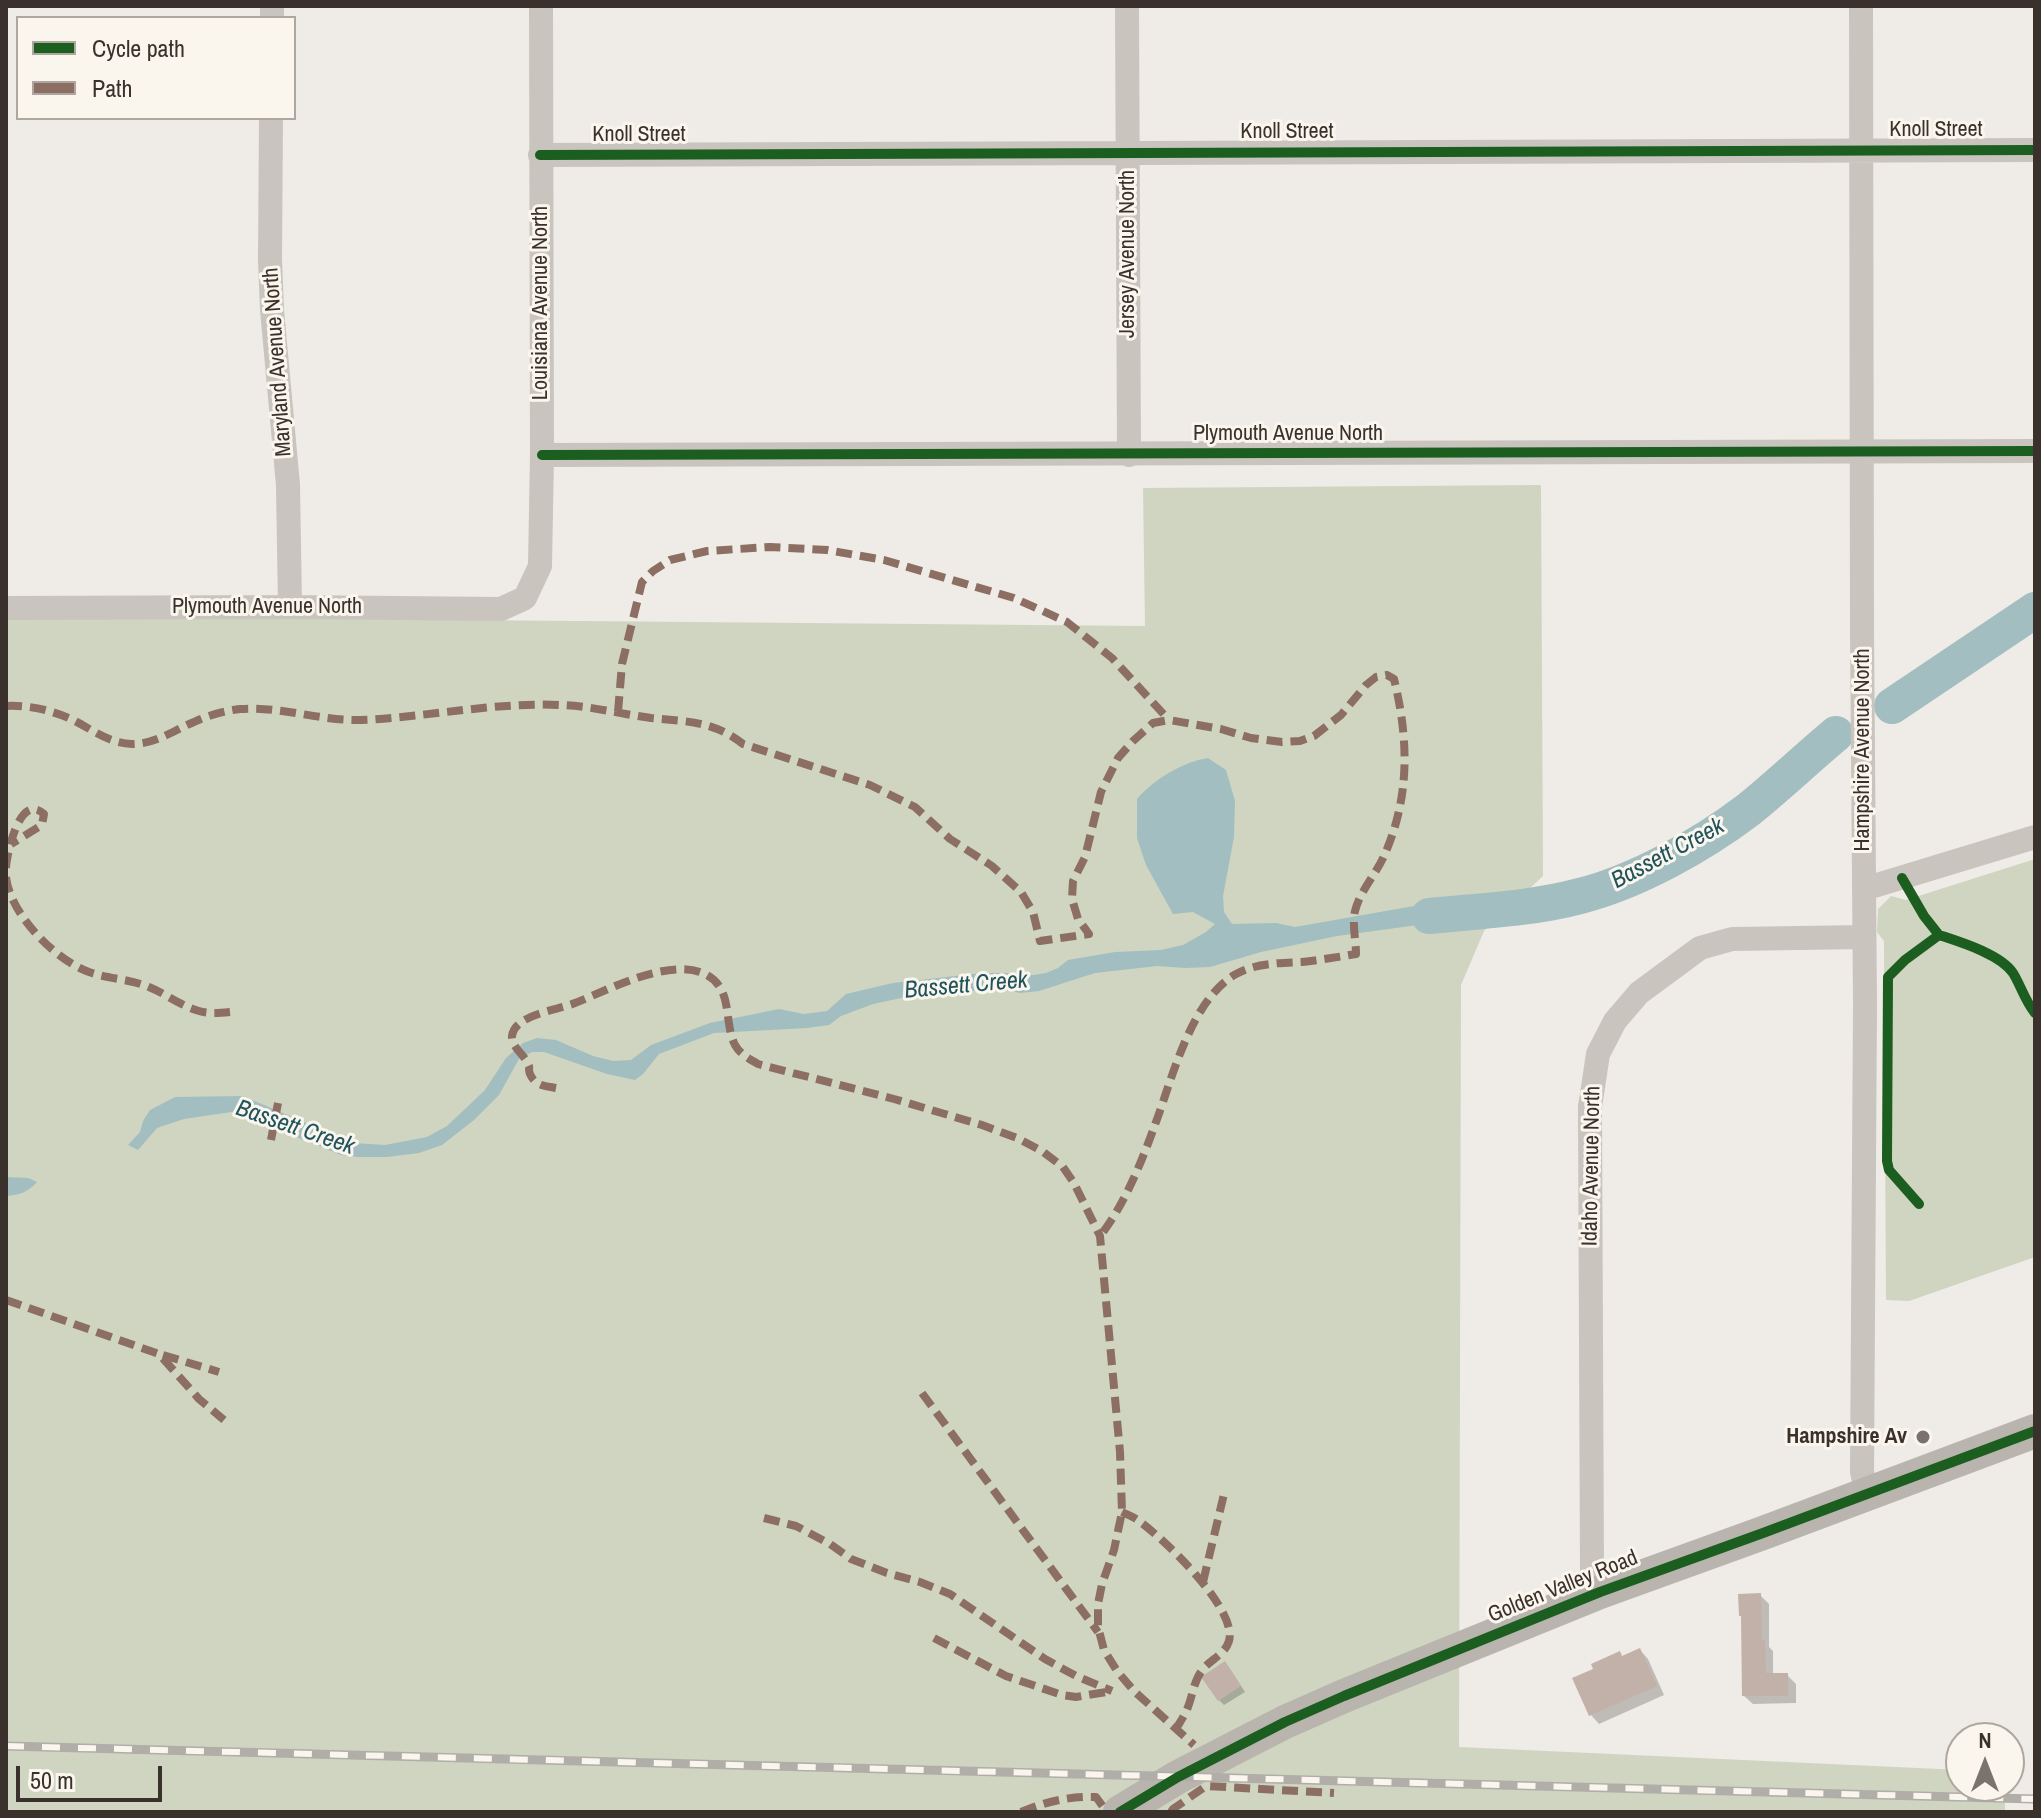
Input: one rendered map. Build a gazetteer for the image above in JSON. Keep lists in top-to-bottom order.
{
  "streets": {
    "street": [
      "Knoll Street",
      "Jersey Avenue North",
      "Louisiana Avenue North",
      "Maryland Avenue North",
      "Plymouth Avenue North",
      "Hampshire Avenue North",
      "Idaho Avenue North",
      "Golden Valley Road"
    ]
  },
  "crossings": [
    ["Knoll Street", "Jersey Avenue North"],
    ["Knoll Street", "Louisiana Avenue North"],
    ["Knoll Street", "Hampshire Avenue North"],
    ["Jersey Avenue North", "Plymouth Avenue North"],
    ["Louisiana Avenue North", "Plymouth Avenue North"],
    ["Maryland Avenue North", "Plymouth Avenue North"],
    ["Plymouth Avenue North", "Hampshire Avenue North"],
    ["Hampshire Avenue North", "Idaho Avenue North"],
    ["Hampshire Avenue North", "Golden Valley Road"],
    ["Idaho Avenue North", "Golden Valley Road"]
  ],
  "water": ["Bassett Creek"],
  "places": ["Hampshire Av"],
  "legend": ["Cycle path", "Path"],
  "scale_bar": "50 m",
  "north": "top"
}
